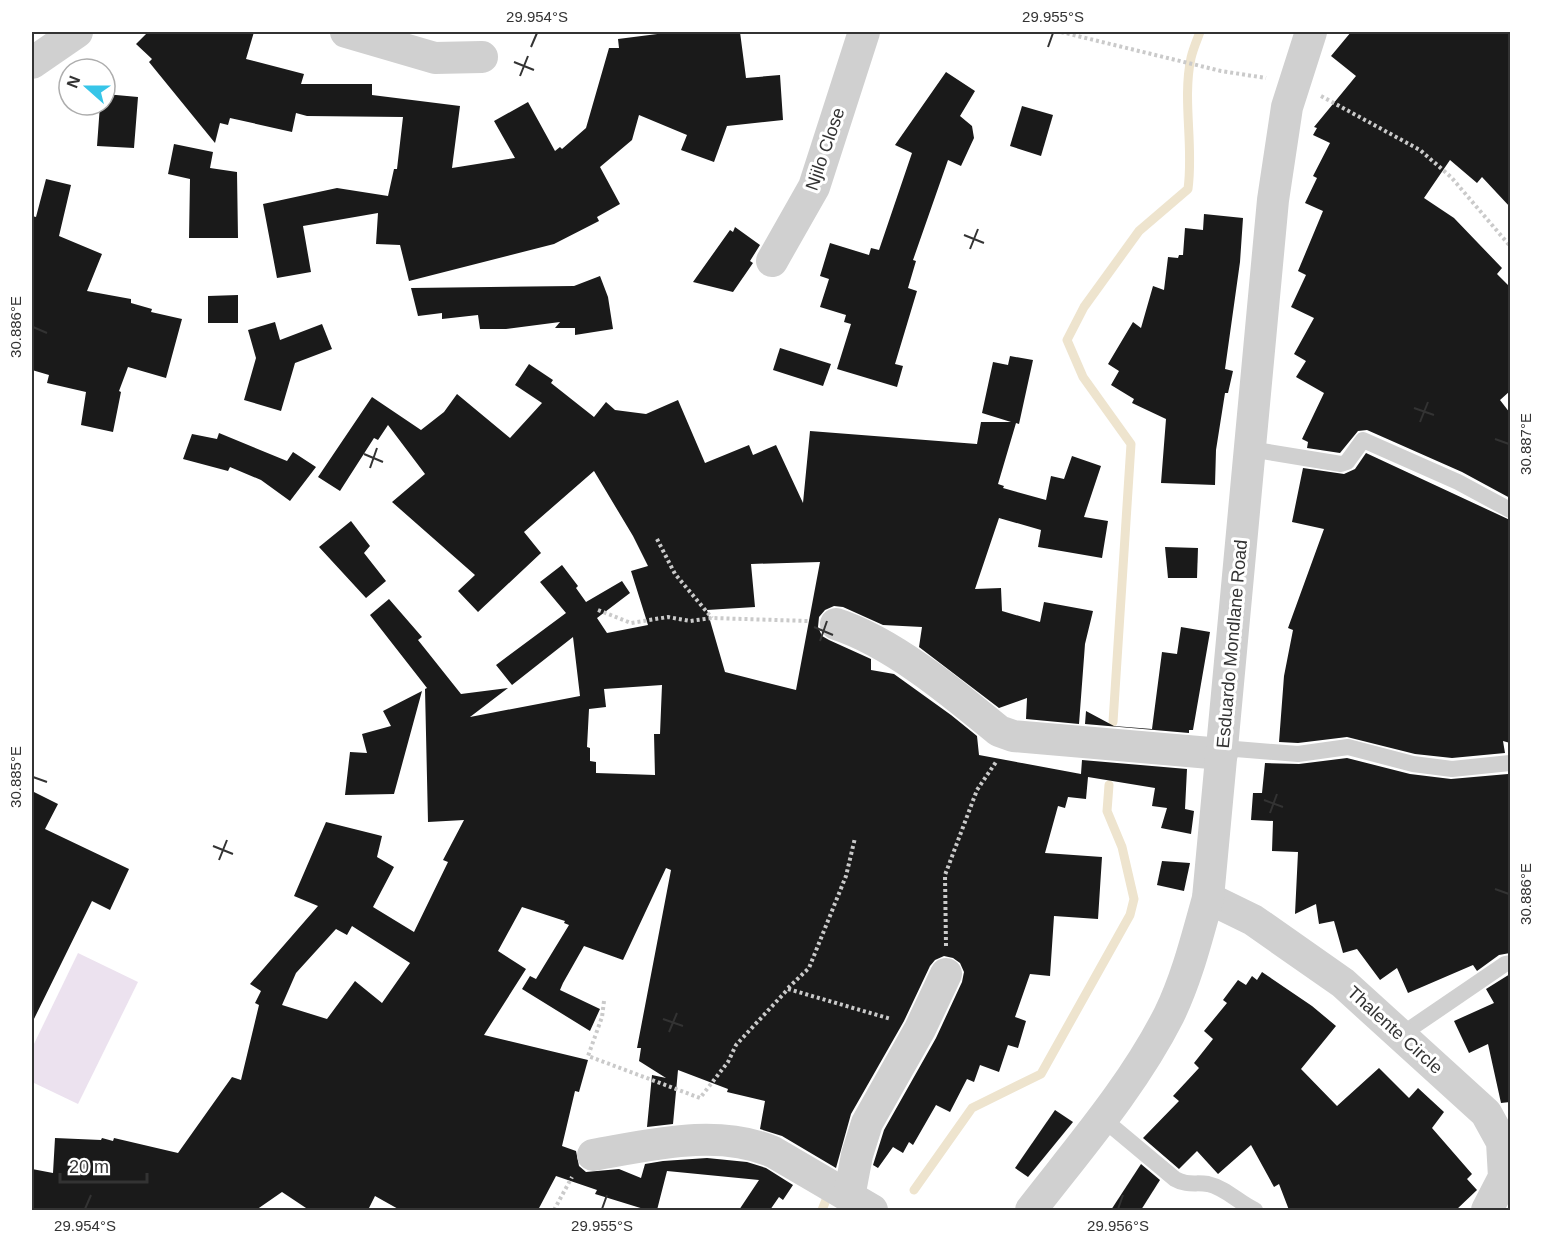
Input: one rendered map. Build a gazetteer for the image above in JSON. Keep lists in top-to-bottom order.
{
  "streets": {
    "street": ["Njilo Close", "Esduardo Mondlane Road", "Thalente Circle"]
  },
  "crossings": [
    ["Esduardo Mondlane Road", "Thalente Circle"]
  ],
  "scale_bar": "20 m",
  "north": "left",
  "coordinates": [
    "29.954°S",
    "29.955°S",
    "30.886°E",
    "30.887°E",
    "30.885°E",
    "29.956°S"
  ]
}
